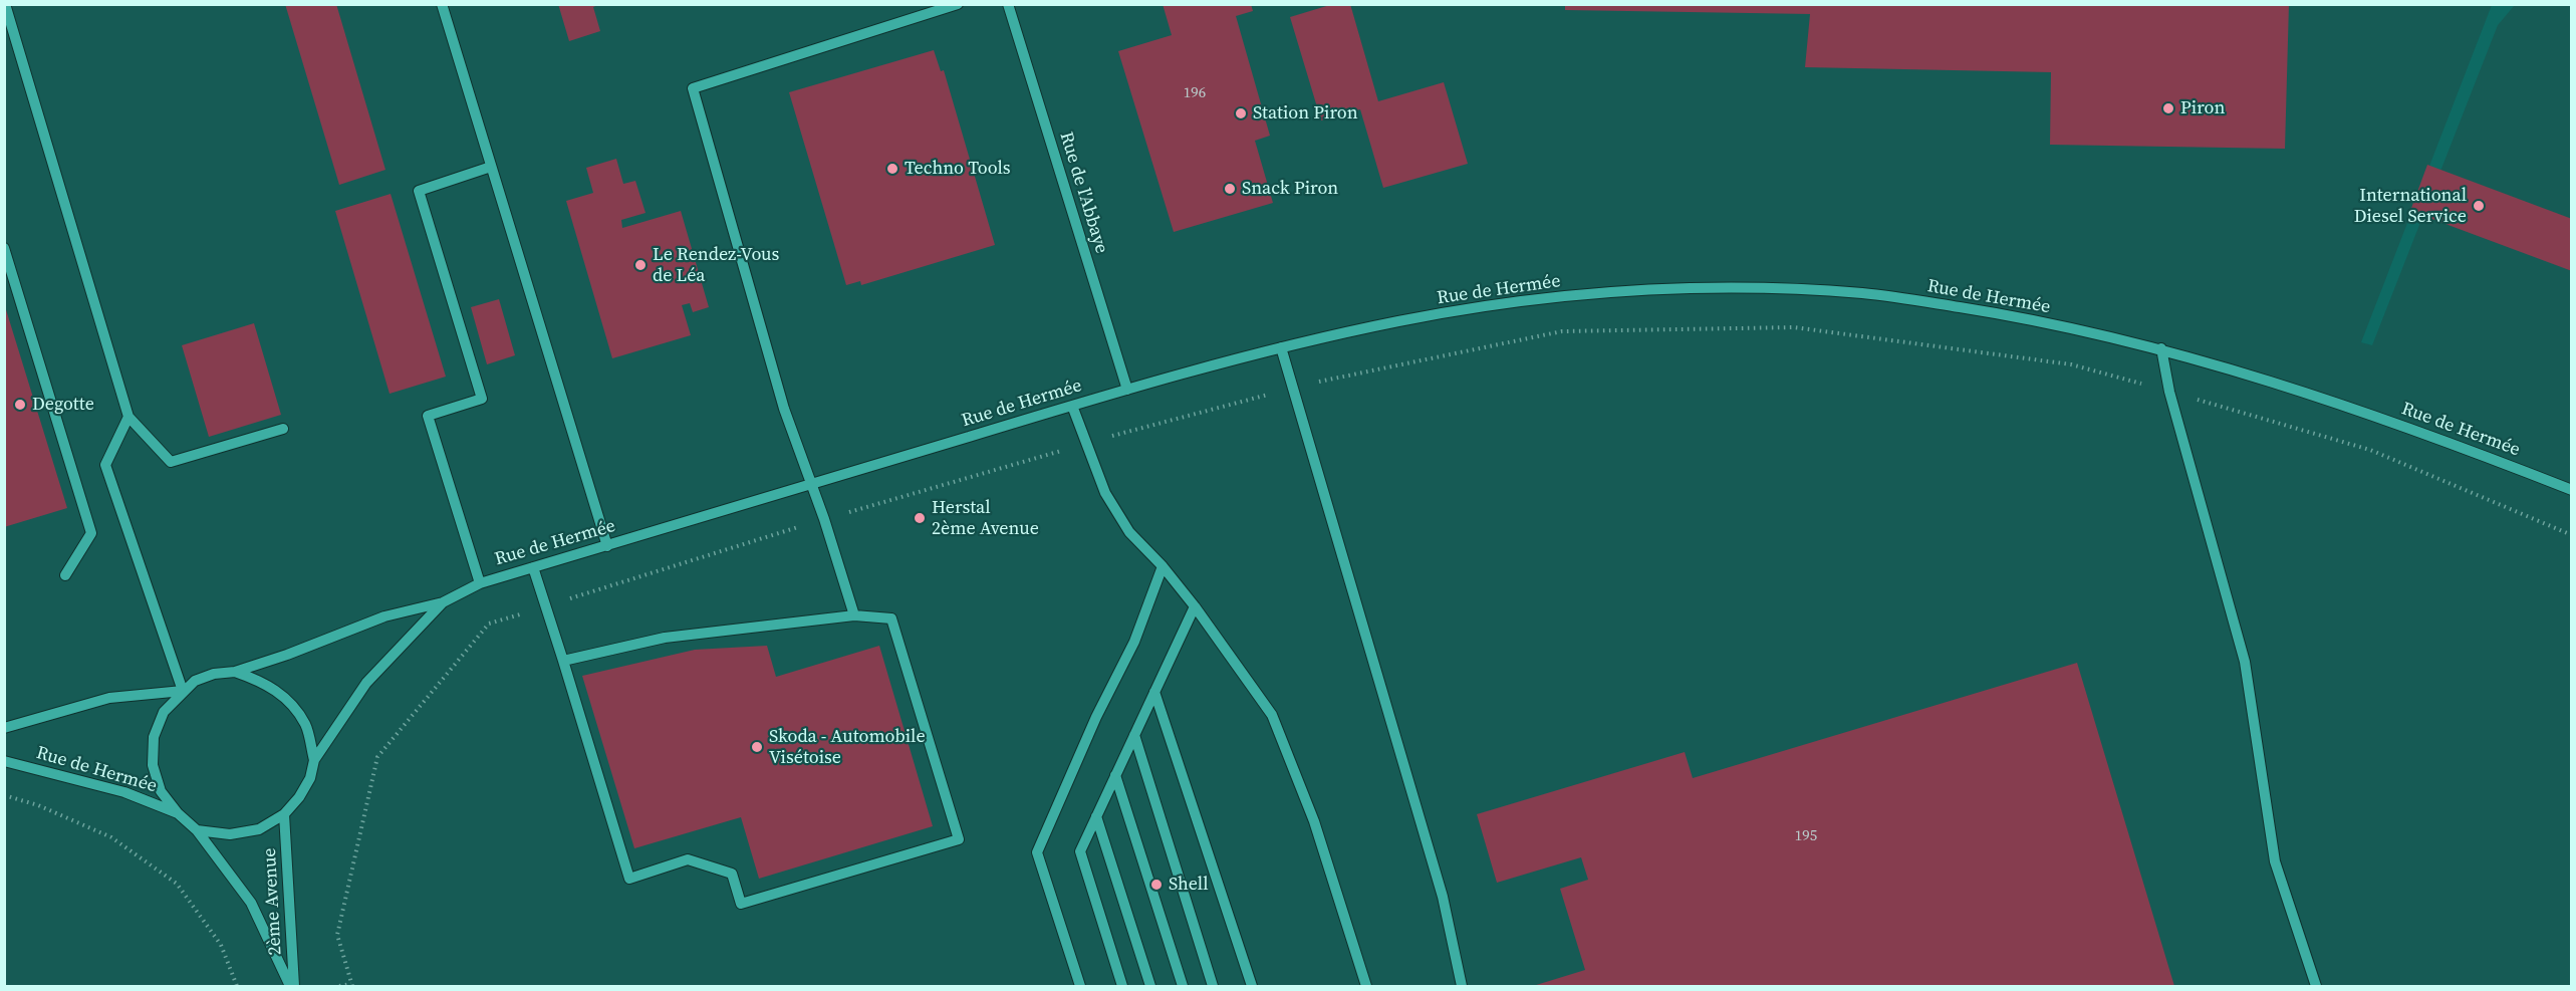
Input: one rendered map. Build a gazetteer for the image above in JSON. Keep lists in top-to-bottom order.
{
  "streets": {
    "street": ["Rue de l'Abbaye", "Rue de Hermée", "2ème Avenue"]
  },
  "crossings": [
    ["Rue de l'Abbaye", "Rue de Hermée"],
    ["Rue de Hermée", "2ème Avenue"]
  ],
  "places": [
    "Piron",
    "Station Piron",
    "Techno Tools",
    "Snack Piron",
    "International Diesel Service",
    "Le Rendez-Vous de Léa",
    "Degotte",
    "Herstal 2ème Avenue",
    "Skoda - Automobile Visétoise",
    "Shell"
  ],
  "house_numbers": ["196", "195"]
}
